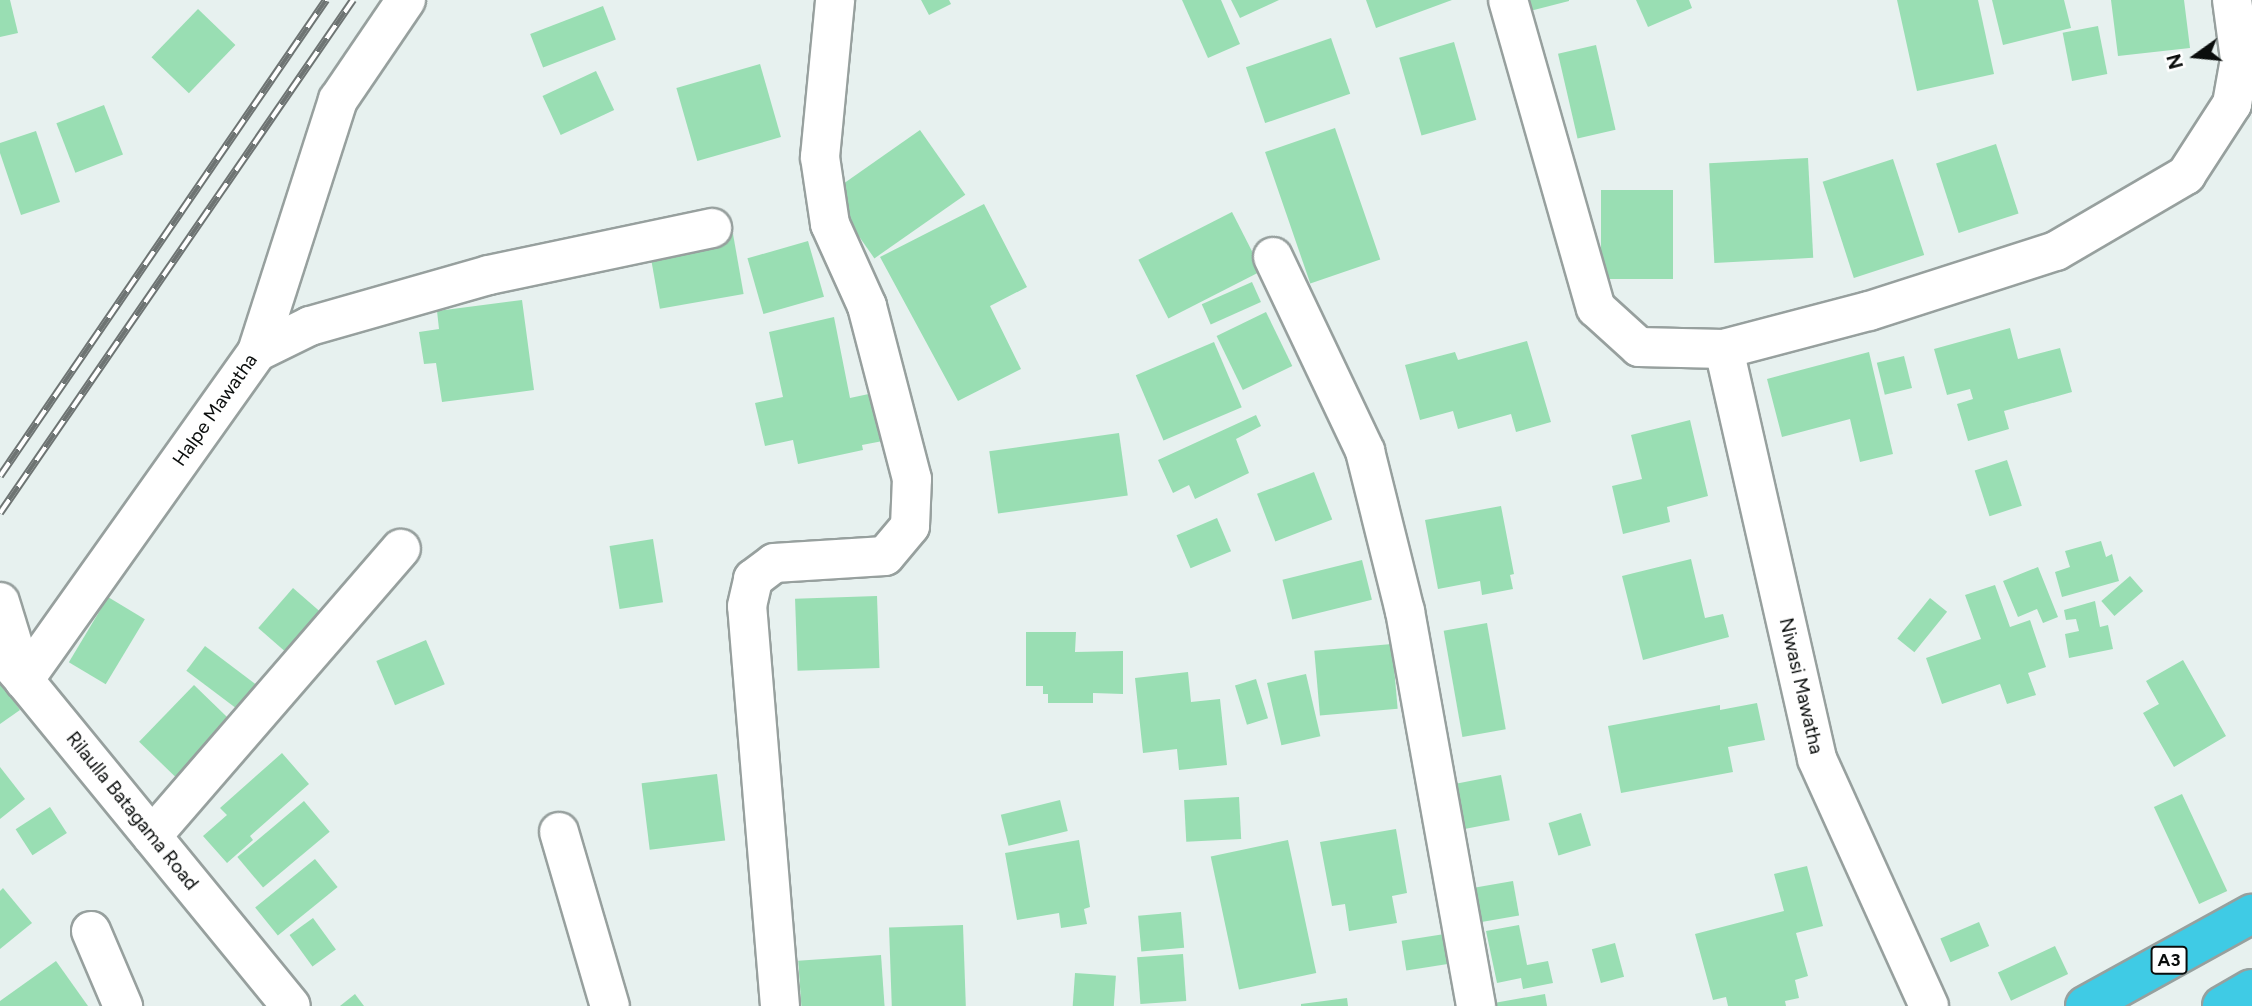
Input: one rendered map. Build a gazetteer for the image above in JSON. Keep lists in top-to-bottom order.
{
  "streets": {
    "highway": ["A3"],
    "street": ["Halpe Mawatha", "Niwasi Mawatha", "Rilaulla Batagama Road"]
  },
  "crossings": [
    ["Halpe Mawatha", "Rilaulla Batagama Road"]
  ],
  "north": "left"
}
